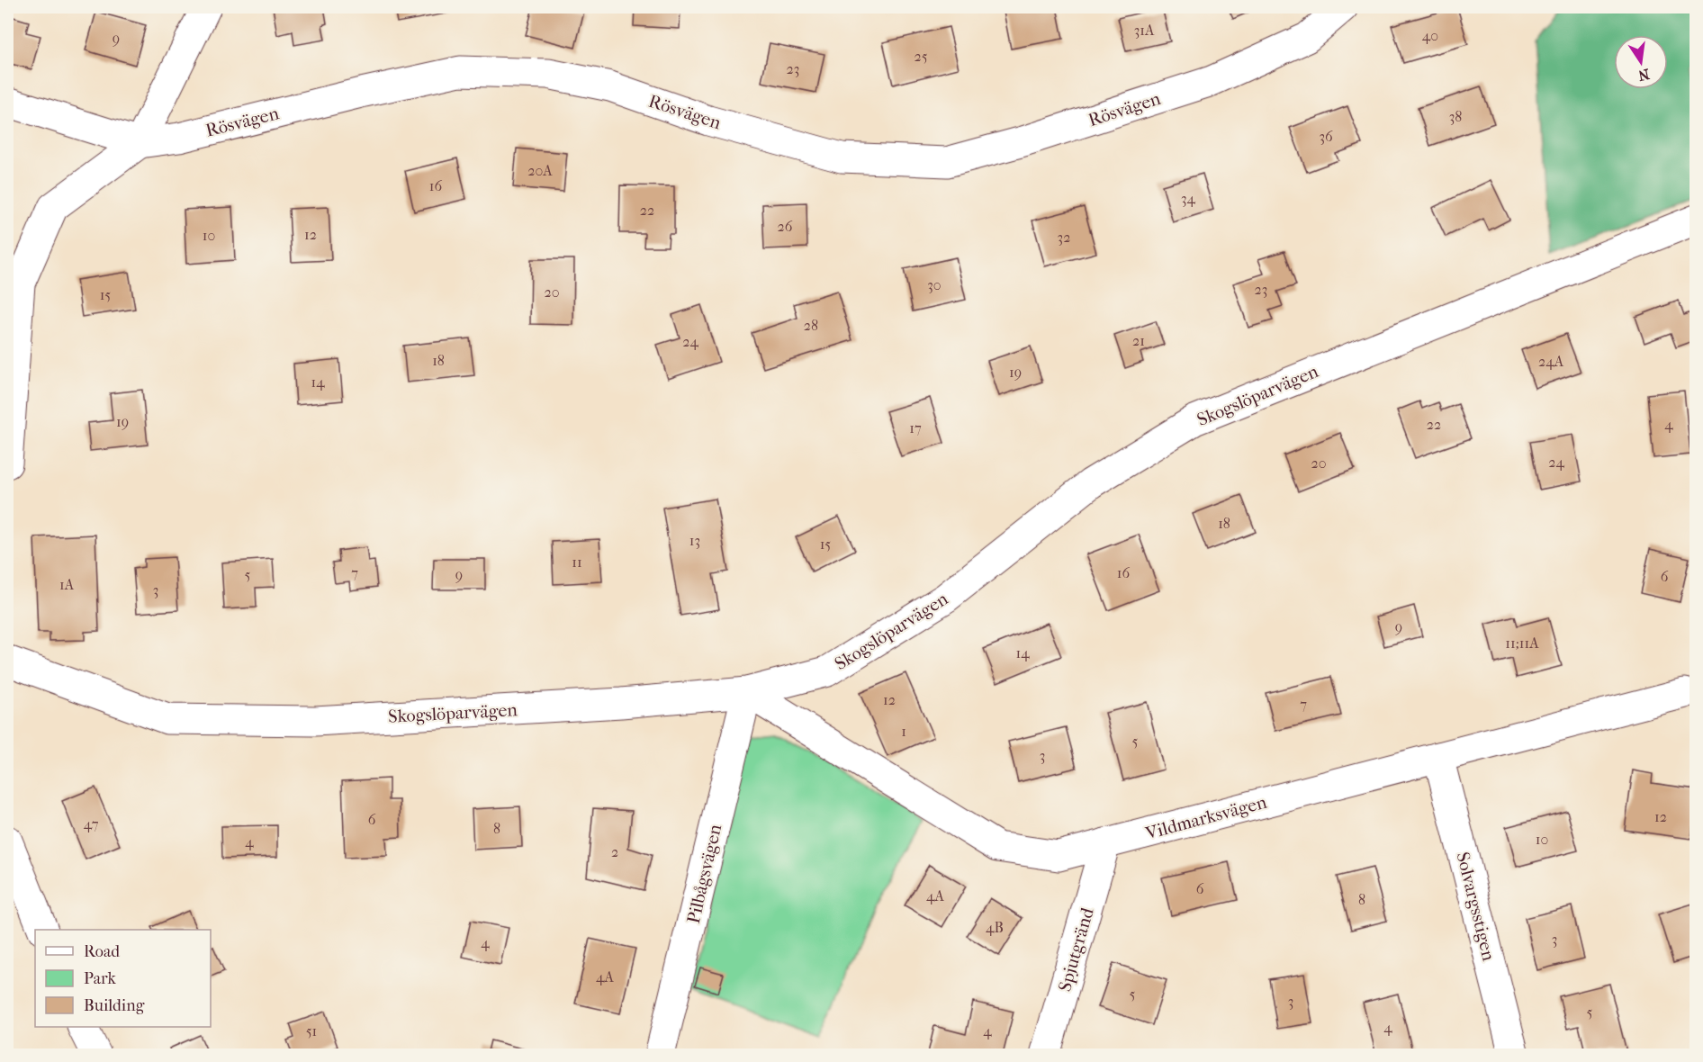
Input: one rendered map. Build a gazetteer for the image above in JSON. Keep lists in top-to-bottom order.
{
  "streets": {
    "street": [
      "Rösvägen",
      "Skogslöparvägen",
      "Vildmarksvägen",
      "Pilbågsvägen",
      "Solvargsstigen",
      "Spjutgränd"
    ]
  },
  "crossings": [
    ["Skogslöparvägen", "Vildmarksvägen"],
    ["Skogslöparvägen", "Pilbågsvägen"],
    ["Vildmarksvägen", "Pilbågsvägen"],
    ["Vildmarksvägen", "Solvargsstigen"],
    ["Vildmarksvägen", "Spjutgränd"]
  ],
  "house_numbers": [
    "31A",
    "40",
    "9",
    "25",
    "23",
    "38",
    "36",
    "20A",
    "16",
    "34",
    "22",
    "26",
    "12",
    "10",
    "32",
    "30",
    "23",
    "20",
    "15",
    "28",
    "21",
    "24",
    "18",
    "24A",
    "19",
    "14",
    "19",
    "22",
    "4",
    "17",
    "24",
    "20",
    "18",
    "13",
    "15",
    "11",
    "7",
    "16",
    "5",
    "9",
    "6",
    "1A",
    "3",
    "9",
    "11;11A",
    "14",
    "12",
    "7",
    "1",
    "5",
    "3",
    "12",
    "6",
    "47",
    "8",
    "10",
    "4",
    "2",
    "6",
    "4A",
    "8",
    "4B",
    "3",
    "4",
    "4A",
    "5",
    "3",
    "5",
    "4",
    "51",
    "4"
  ],
  "legend": ["Road", "Park", "Building"],
  "north": "bottom"
}
